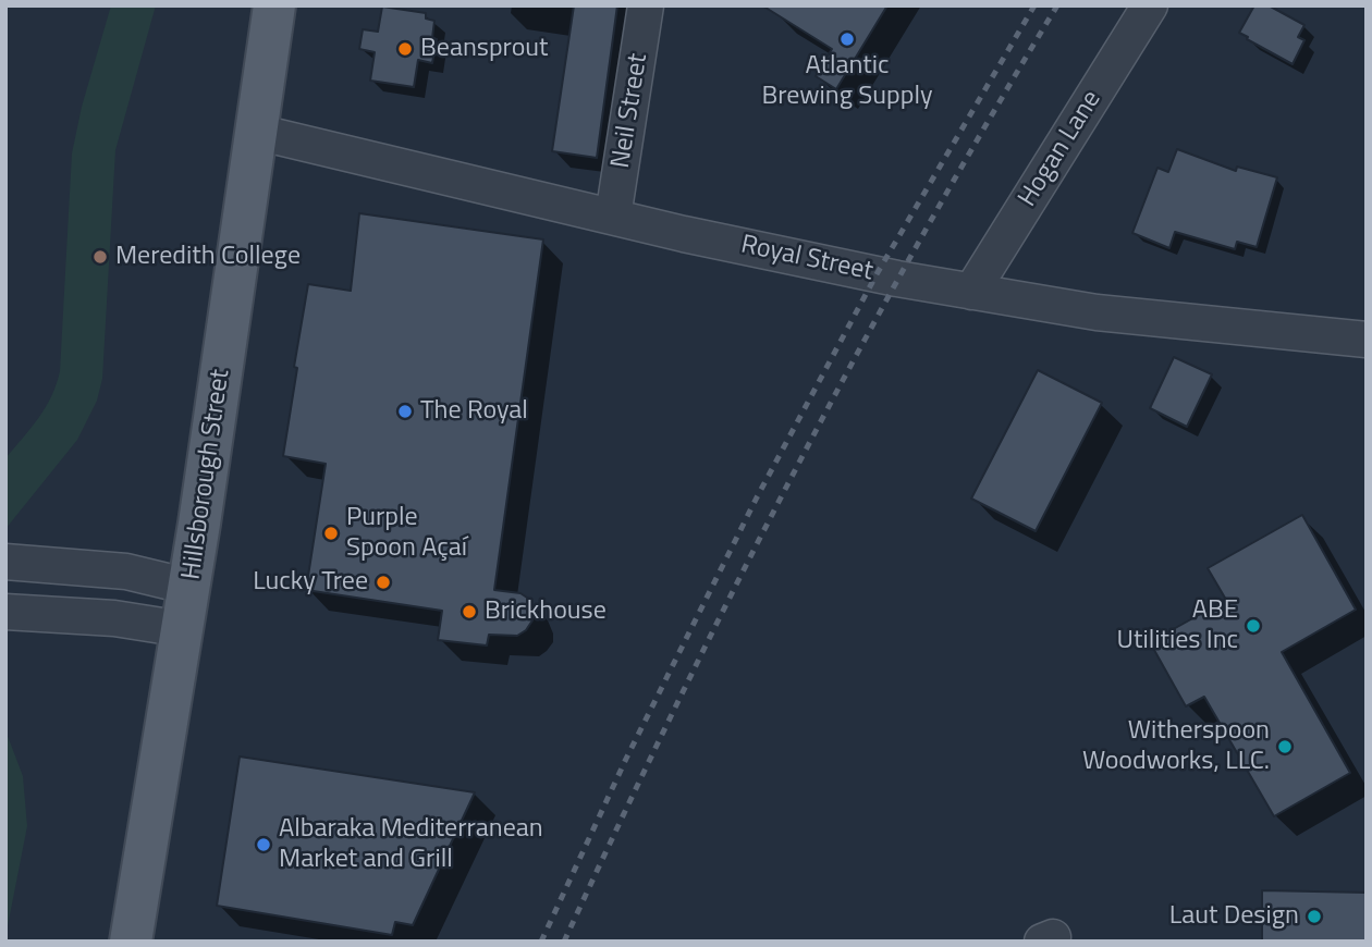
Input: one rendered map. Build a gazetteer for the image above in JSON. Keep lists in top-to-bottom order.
{
  "streets": {
    "main road": ["Hillsborough Street"],
    "street": ["Neil Street", "Hogan Lane", "Royal Street"]
  },
  "crossings": [
    ["Neil Street", "Royal Street"],
    ["Hogan Lane", "Royal Street"],
    ["Royal Street", "Hillsborough Street"]
  ],
  "places": [
    "Atlantic Brewing Supply",
    "Beansprout",
    "Meredith College",
    "The Royal",
    "Purple Spoon Açaí",
    "Lucky Tree",
    "Brickhouse",
    "ABE Utilities Inc",
    "Witherspoon Woodworks, LLC.",
    "Albaraka Mediterranean Market and Grill",
    "Laut Design"
  ]
}
